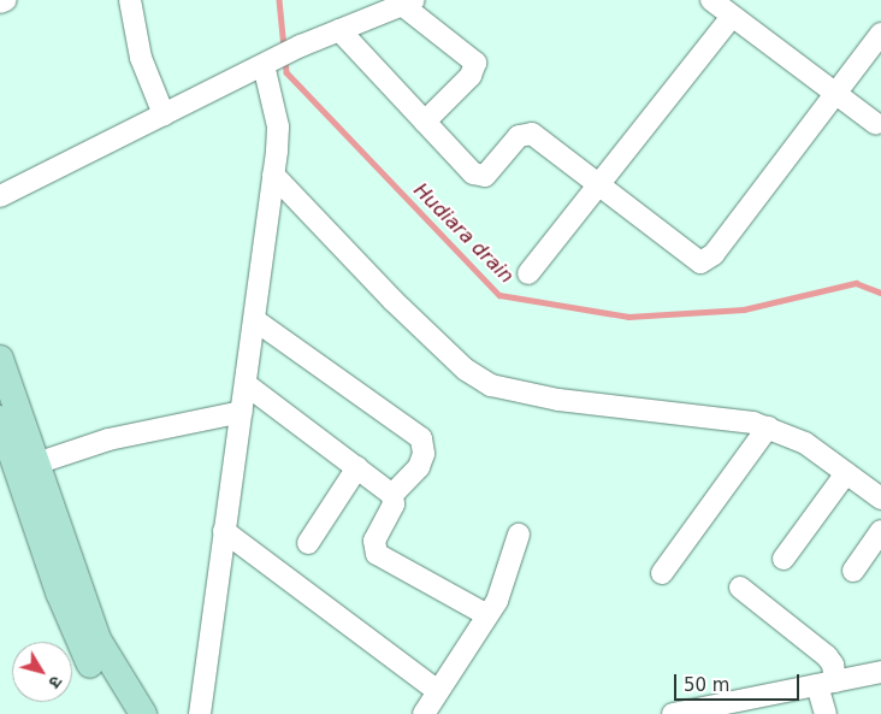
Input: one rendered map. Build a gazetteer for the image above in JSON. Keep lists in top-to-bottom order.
{
  "water": ["Hudiara drain"],
  "scale_bar": "50 m",
  "north": "bottom right"
}
